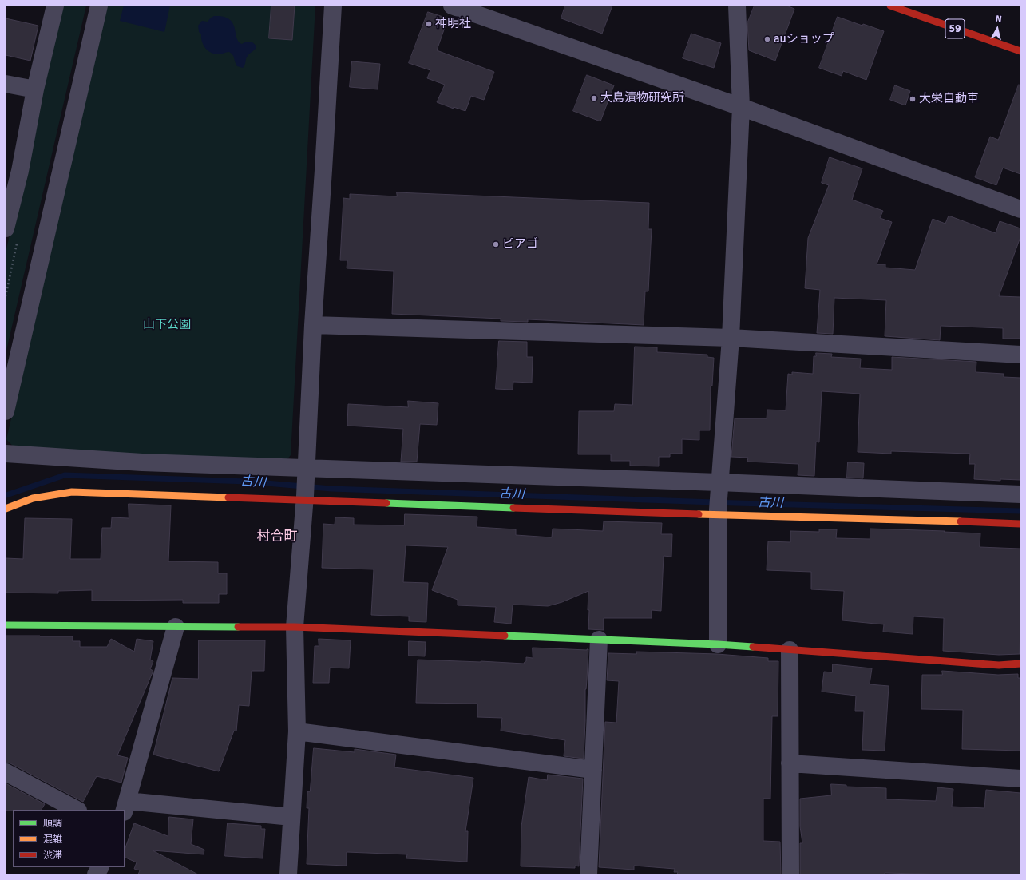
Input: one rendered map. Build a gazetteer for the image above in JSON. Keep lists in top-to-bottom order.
{
  "streets": {
    "street": ["59"]
  },
  "districts": ["村合町"],
  "water": ["古川"],
  "parks": ["山下公園"],
  "places": [
    "神明社",
    "auショップ",
    "大島漬物研究所",
    "大栄自動車",
    "ピアゴ"
  ],
  "legend": ["順調", "混雑", "渋滞"],
  "north": "top"
}
